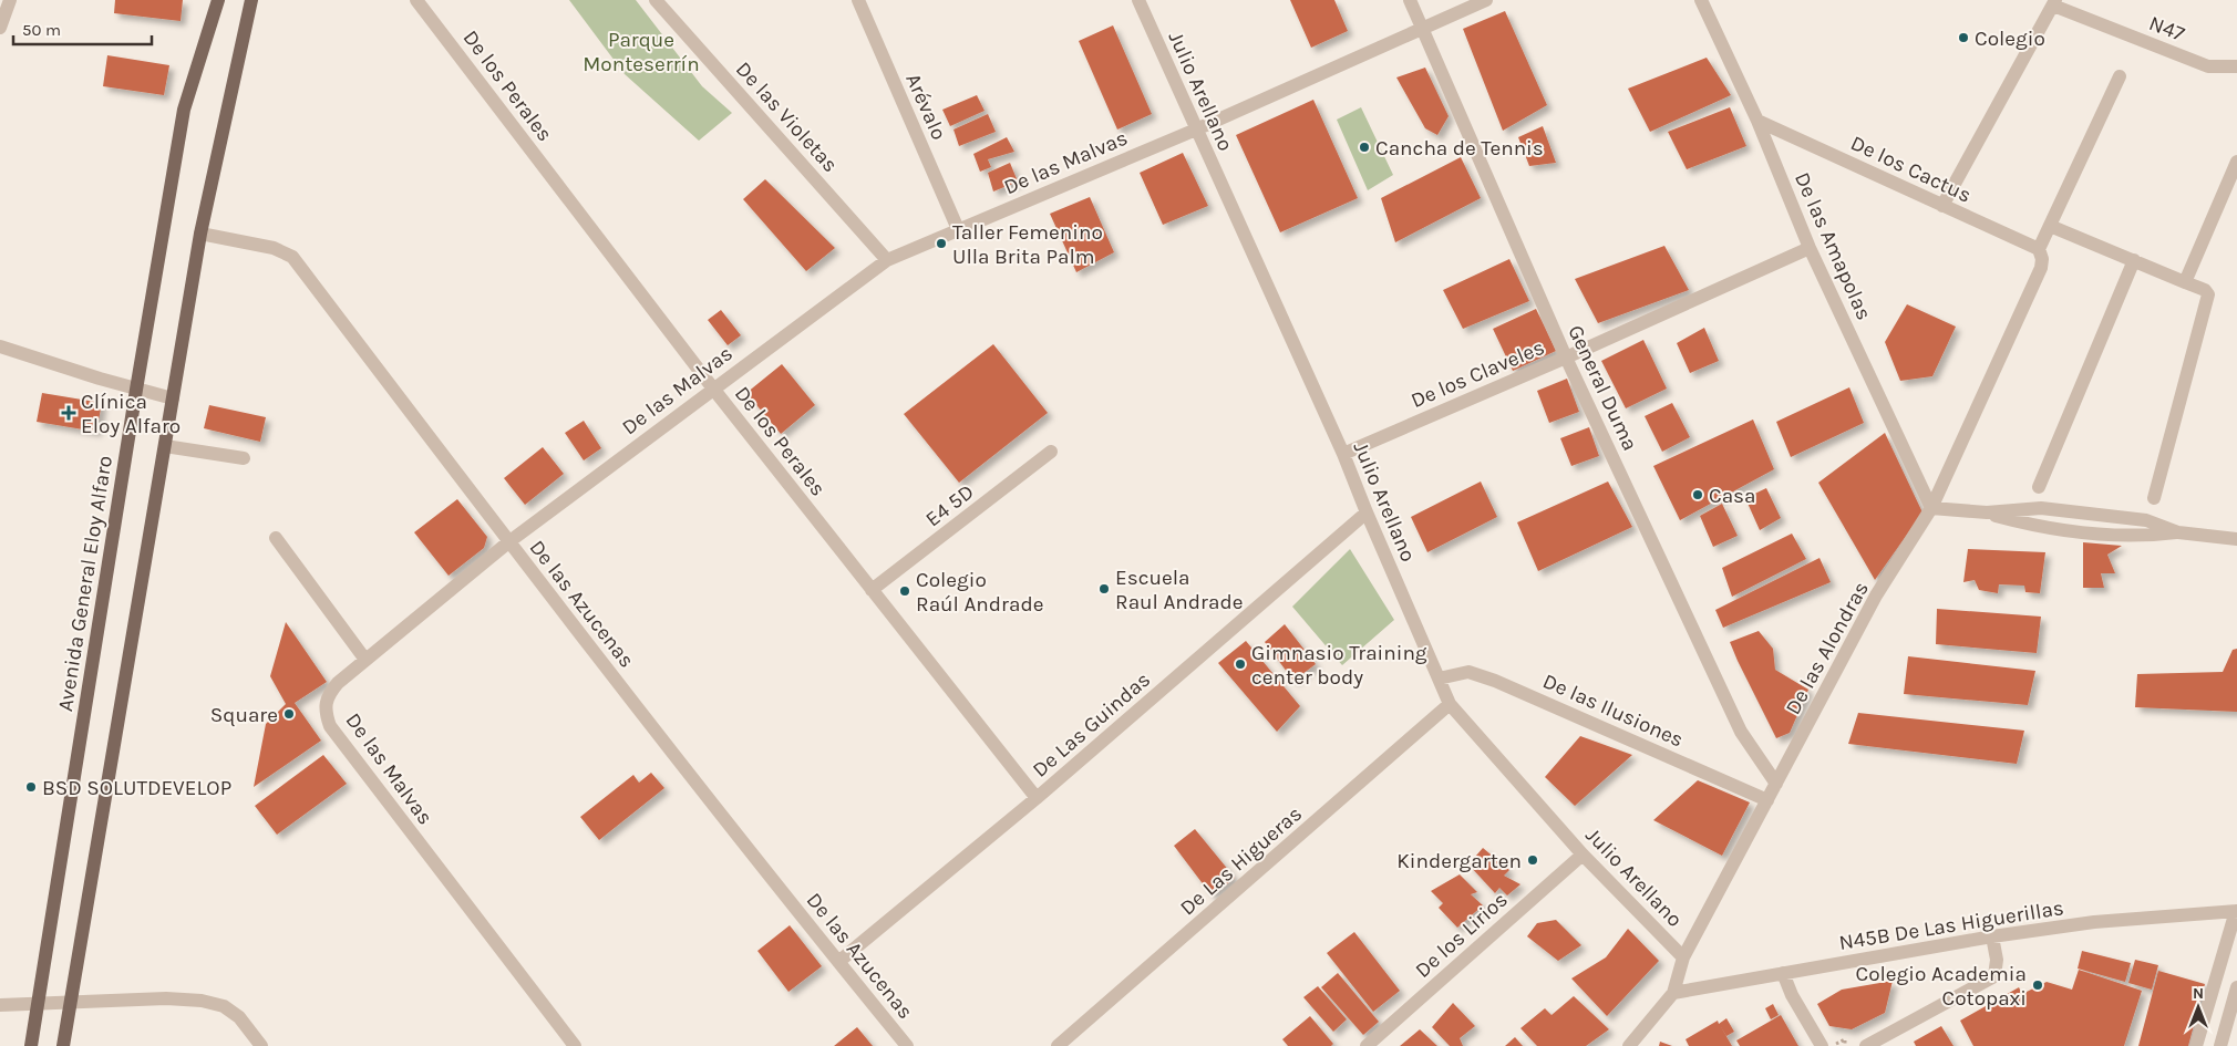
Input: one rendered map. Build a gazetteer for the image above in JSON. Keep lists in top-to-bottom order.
{
  "streets": {
    "main road": ["Avenida General Eloy Alfaro"],
    "street": [
      "N47",
      "De los Perales",
      "Julio Arellano",
      "Arévalo",
      "De las Violetas",
      "De las Malvas",
      "De los Cactus",
      "De las Amapolas",
      "De los Claveles",
      "General Duma",
      "E4 5D",
      "De las Azucenas",
      "De las Alondras",
      "De las Ilusiones",
      "De Las Guindas",
      "De Las Higueras",
      "N45B De Las Higuerillas",
      "De los Lirios"
    ]
  },
  "crossings": [
    ["De los Perales", "De las Malvas"],
    ["De los Perales", "E4 5D"],
    ["De los Perales", "De Las Guindas"],
    ["Julio Arellano", "De las Malvas"],
    ["Julio Arellano", "De los Claveles"],
    ["Julio Arellano", "De las Alondras"],
    ["Julio Arellano", "De las Ilusiones"],
    ["Julio Arellano", "De Las Guindas"],
    ["Julio Arellano", "De Las Higueras"],
    ["Julio Arellano", "De los Lirios"],
    ["Arévalo", "De las Malvas"],
    ["De las Violetas", "De las Malvas"],
    ["De las Malvas", "General Duma"],
    ["De las Malvas", "De las Azucenas"],
    ["De los Cactus", "De las Amapolas"],
    ["De los Cactus", "De las Alondras"],
    ["De las Amapolas", "De los Claveles"],
    ["De las Amapolas", "De las Alondras"],
    ["De los Claveles", "General Duma"],
    ["General Duma", "De las Alondras"],
    ["De las Azucenas", "De Las Guindas"],
    ["De las Alondras", "De las Ilusiones"],
    ["De las Alondras", "N45B De Las Higuerillas"]
  ],
  "parks": ["Parque Monteserrín"],
  "places": {
    "other": [
      "Colegio",
      "Cancha de Tennis",
      "Taller Femenino Ulla Brita Palm",
      "Casa",
      "Escuela Raul Andrade",
      "Colegio Raúl Andrade",
      "Gimnasio Training center body",
      "Square",
      "BSD SOLUTDEVELOP",
      "Kindergarten",
      "Colegio Academia Cotopaxi"
    ],
    "health": ["Clínica Eloy Alfaro"]
  },
  "scale_bar": "50 m",
  "north": "top"
}
